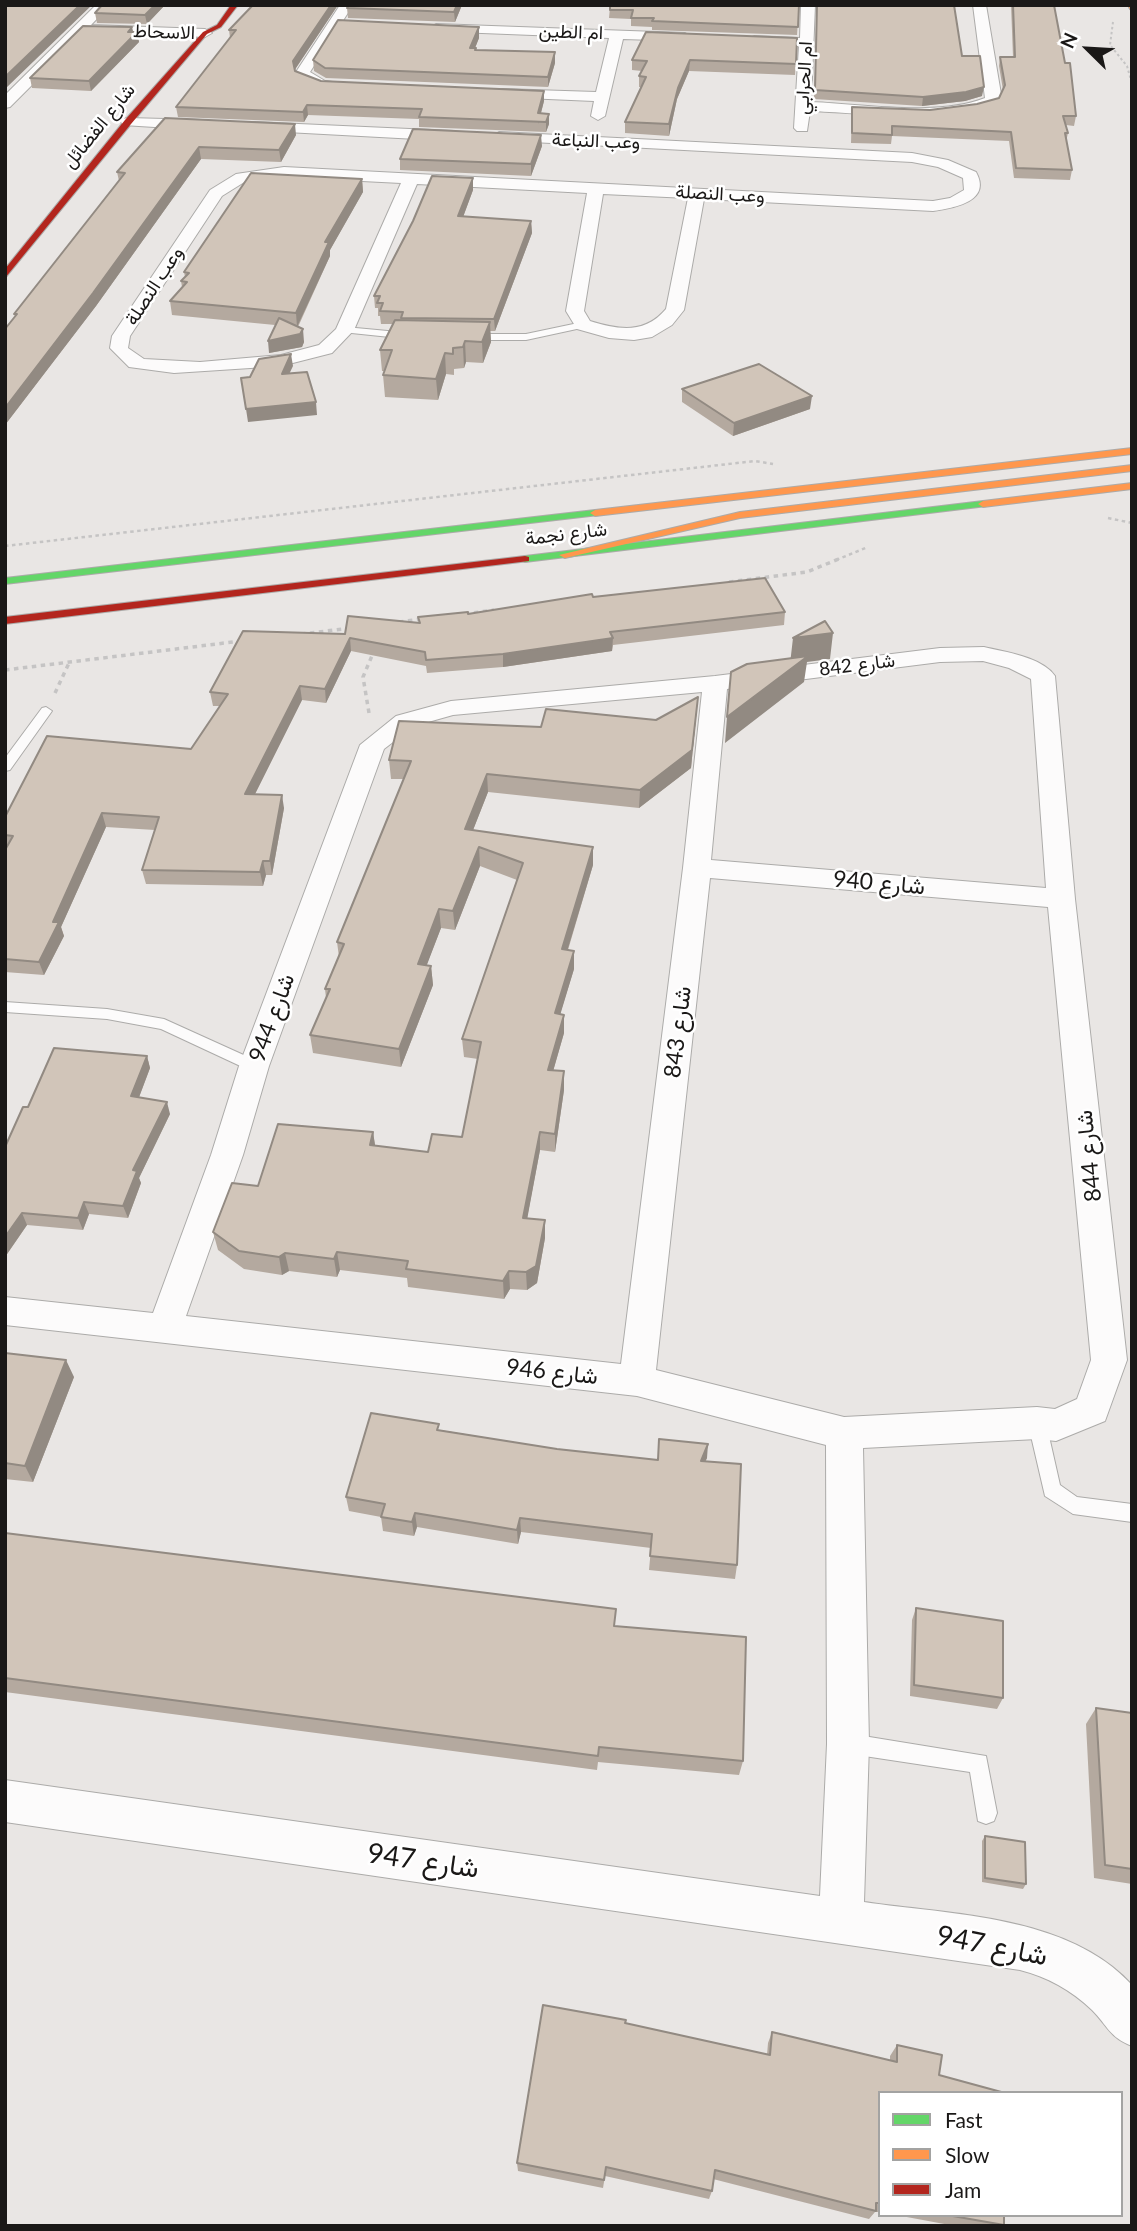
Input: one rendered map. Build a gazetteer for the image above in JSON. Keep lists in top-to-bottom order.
{
  "streets": {
    "main road": ["شارع الفضائل", "شارع نجمة"],
    "street": [
      "الاسحاط",
      "ام الطين",
      "ام الحرابي",
      "وعب النباعة",
      "وعب النصلة",
      "شارع 842",
      "شارع 940",
      "شارع 944",
      "شارع 843",
      "شارع 844",
      "شارع 946",
      "شارع 947"
    ]
  },
  "crossings": [
    ["الاسحاط", "شارع الفضائل"],
    ["ام الحرابي", "وعب النباعة"],
    ["شارع الفضائل", "وعب النباعة"],
    ["وعب النباعة", "وعب النصلة"],
    ["شارع 842", "شارع 940"],
    ["شارع 842", "شارع 944"],
    ["شارع 842", "شارع 843"],
    ["شارع 842", "شارع 844"],
    ["شارع 940", "شارع 843"],
    ["شارع 940", "شارع 844"],
    ["شارع 944", "شارع 946"],
    ["شارع 843", "شارع 946"],
    ["شارع 844", "شارع 946"]
  ],
  "legend": ["Fast", "Slow", "Jam"],
  "north": "top left"
}
